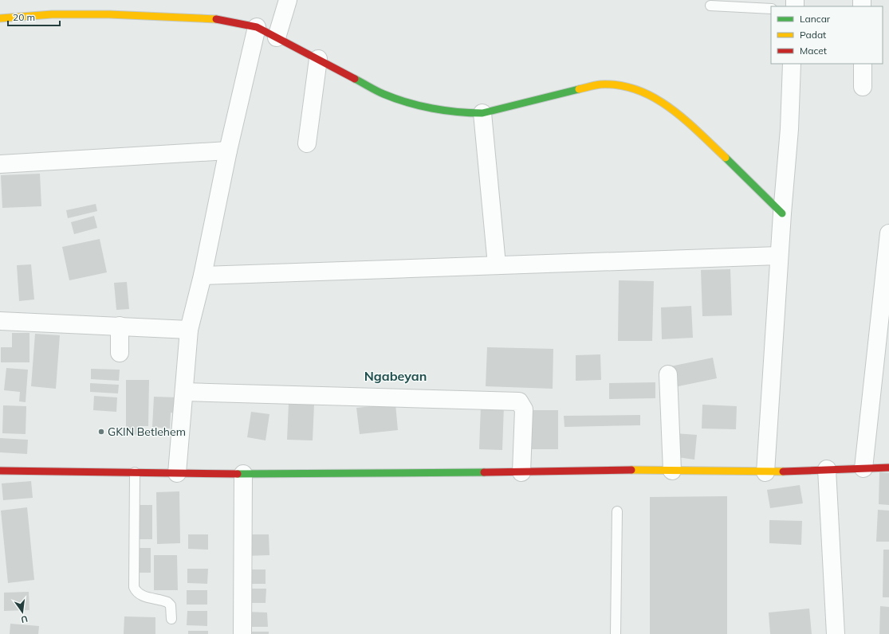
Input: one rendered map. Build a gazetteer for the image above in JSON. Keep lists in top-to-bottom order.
{
  "districts": ["Ngabeyan"],
  "places": ["GKIN Betlehem"],
  "legend": ["Lancar", "Padat", "Macet"],
  "scale_bar": "20 m",
  "north": "bottom"
}
